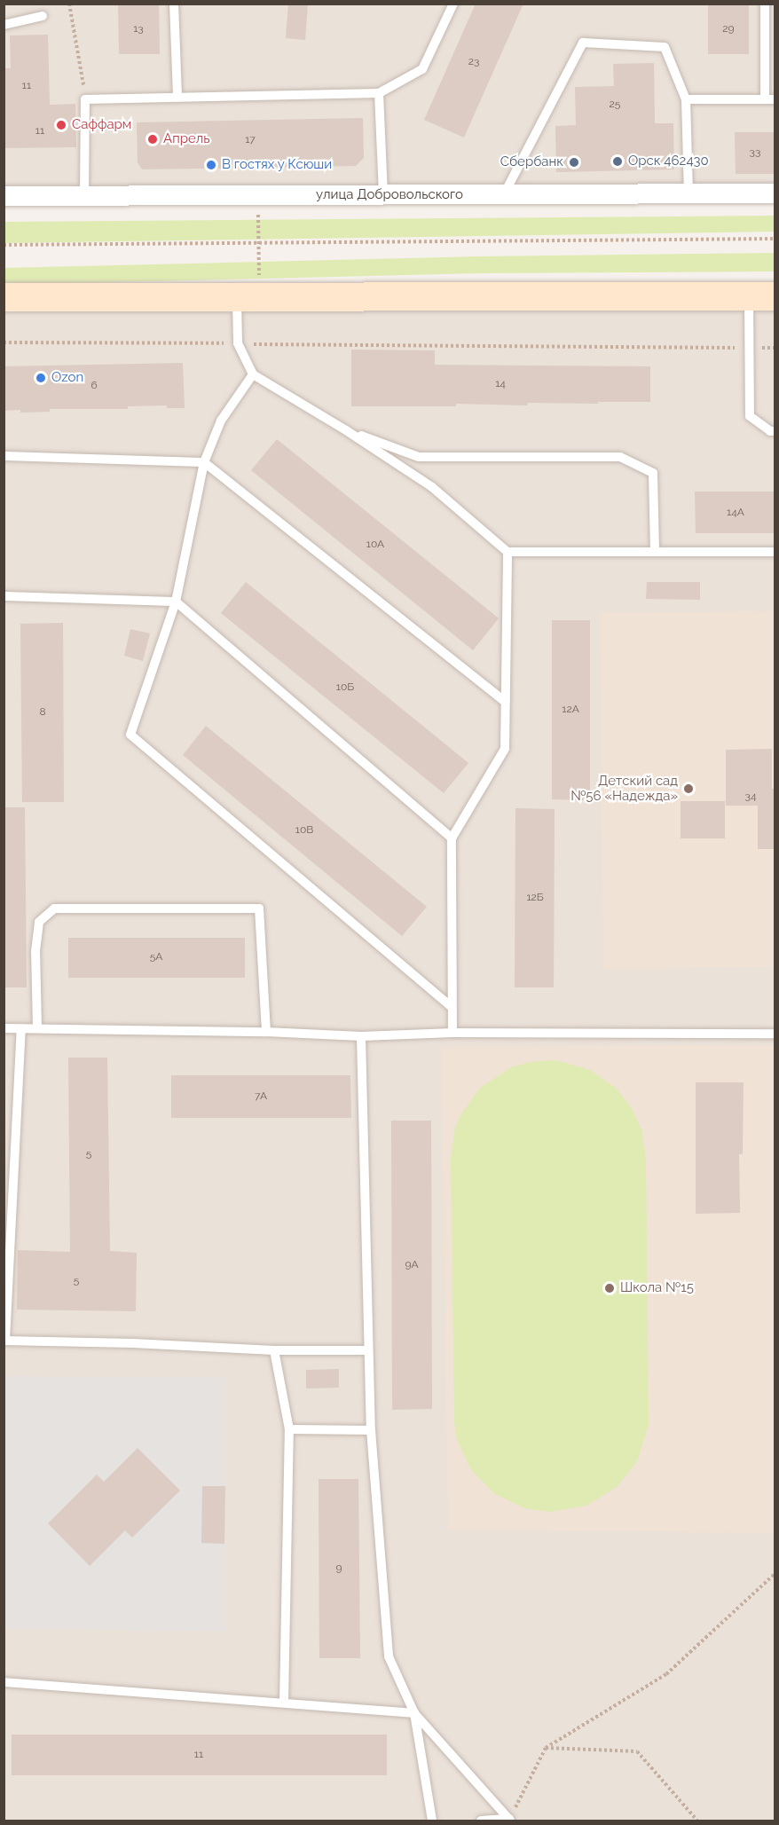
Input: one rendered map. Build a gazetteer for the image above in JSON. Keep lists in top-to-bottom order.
{
  "streets": {
    "street": ["улица Добровольского"]
  },
  "places": [
    "Саффарм",
    "Апрель",
    "Орск 462430",
    "Сбербанк",
    "В гостях у Ксюши",
    "Ozon",
    "Детский сад №56 «Надежда»",
    "Школа №15"
  ],
  "house_numbers": [
    "13",
    "29",
    "23",
    "11",
    "25",
    "11",
    "17",
    "33",
    "14",
    "6",
    "14А",
    "10А",
    "10Б",
    "12А",
    "8",
    "34",
    "10В",
    "12Б",
    "5А",
    "7А",
    "5",
    "9А",
    "5",
    "9",
    "11"
  ]
}
